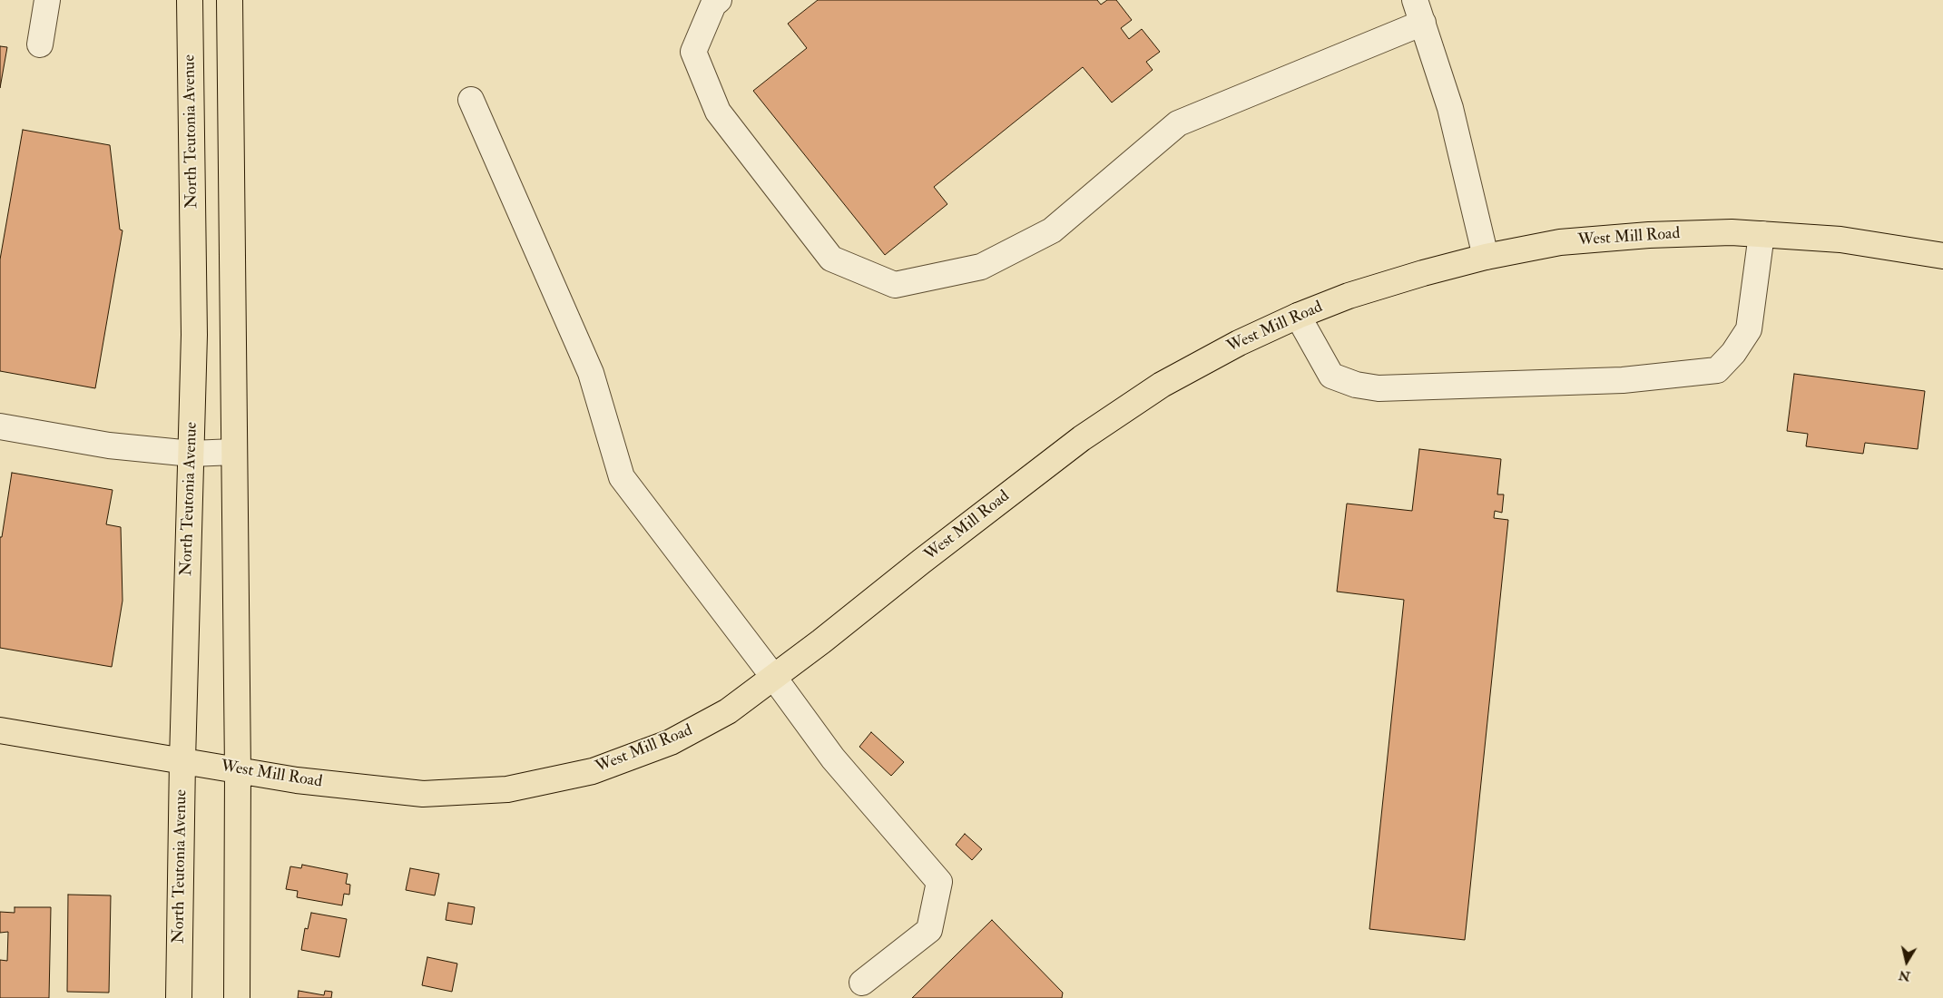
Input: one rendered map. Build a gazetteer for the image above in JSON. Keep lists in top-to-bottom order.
{
  "streets": {
    "main road": ["North Teutonia Avenue", "West Mill Road"]
  },
  "crossings": [
    ["North Teutonia Avenue", "West Mill Road"]
  ],
  "north": "bottom"
}
